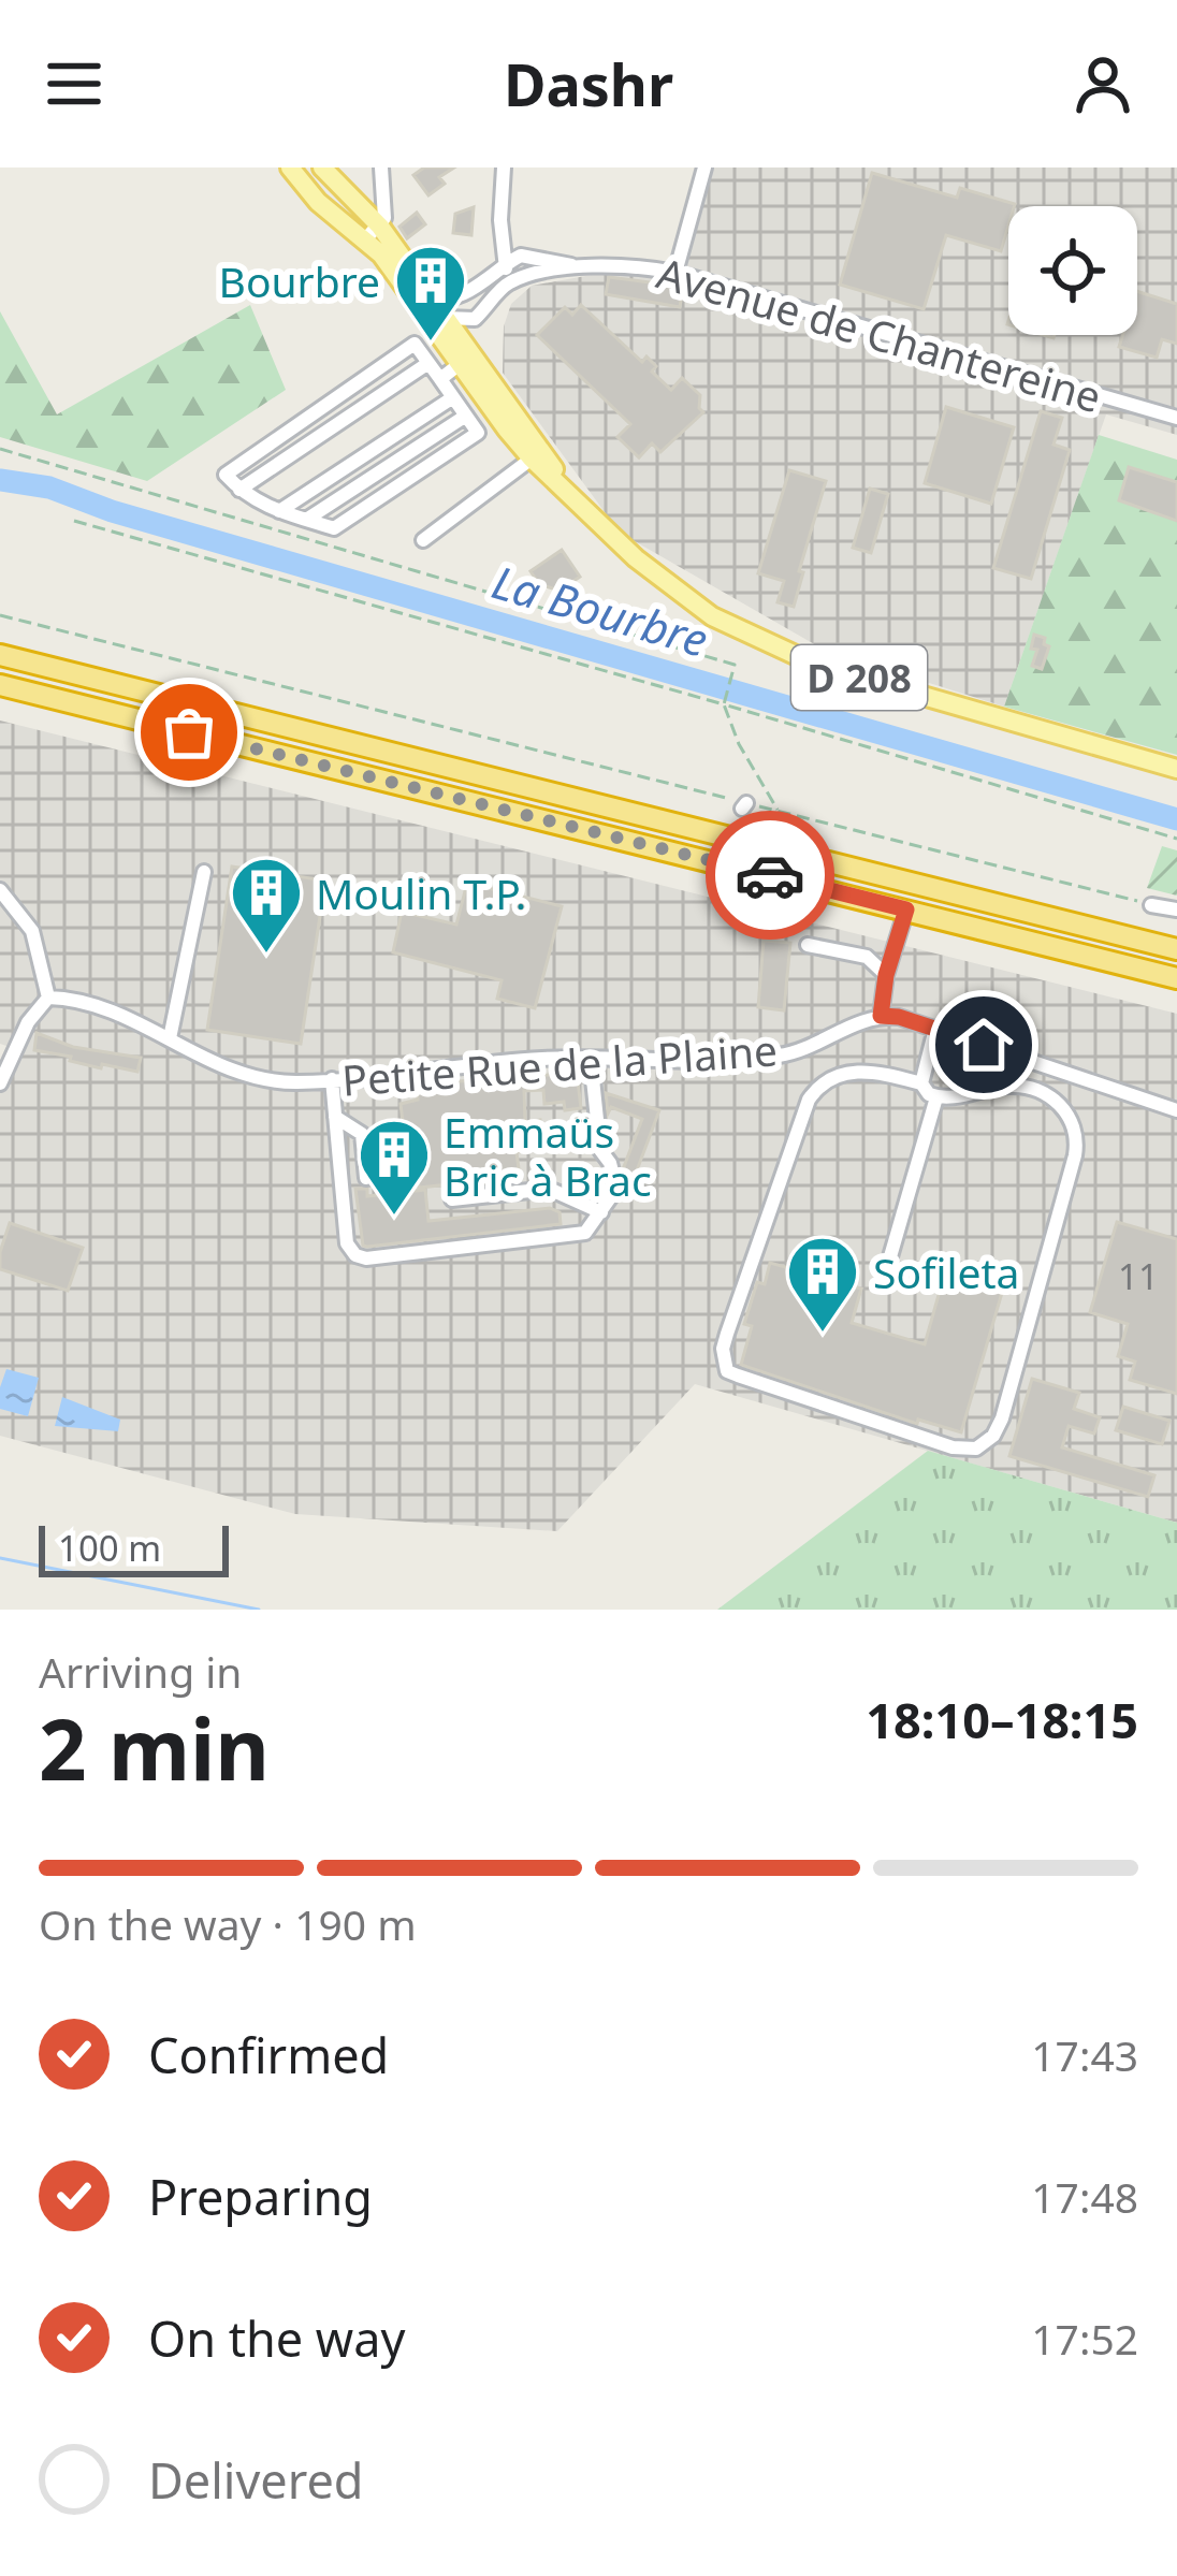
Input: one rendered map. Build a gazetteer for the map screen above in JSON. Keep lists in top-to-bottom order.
{
  "streets": {
    "main road": ["D 208"],
    "street": ["Avenue de Chantereine", "Petite Rue de la Plaine"]
  },
  "water": ["La Bourbre"],
  "places": {
    "building": [
      "Bourbre",
      "Moulin T.P.",
      "Emmaüs Bric à Brac",
      "Sofileta"
    ]
  },
  "house_numbers": ["11"],
  "scale_bar": "100 m",
  "page": {
    "header": "Dashr",
    "scale": "100 m",
    "heading": ["2 min", "Arriving in", "18:10–18:15"],
    "bar": "On the way · 190 m",
    "list": [
      ["Confirmed", "17:43"],
      ["Preparing", "17:48"],
      ["On the way", "17:52"],
      "Delivered"
    ]
  }
}
